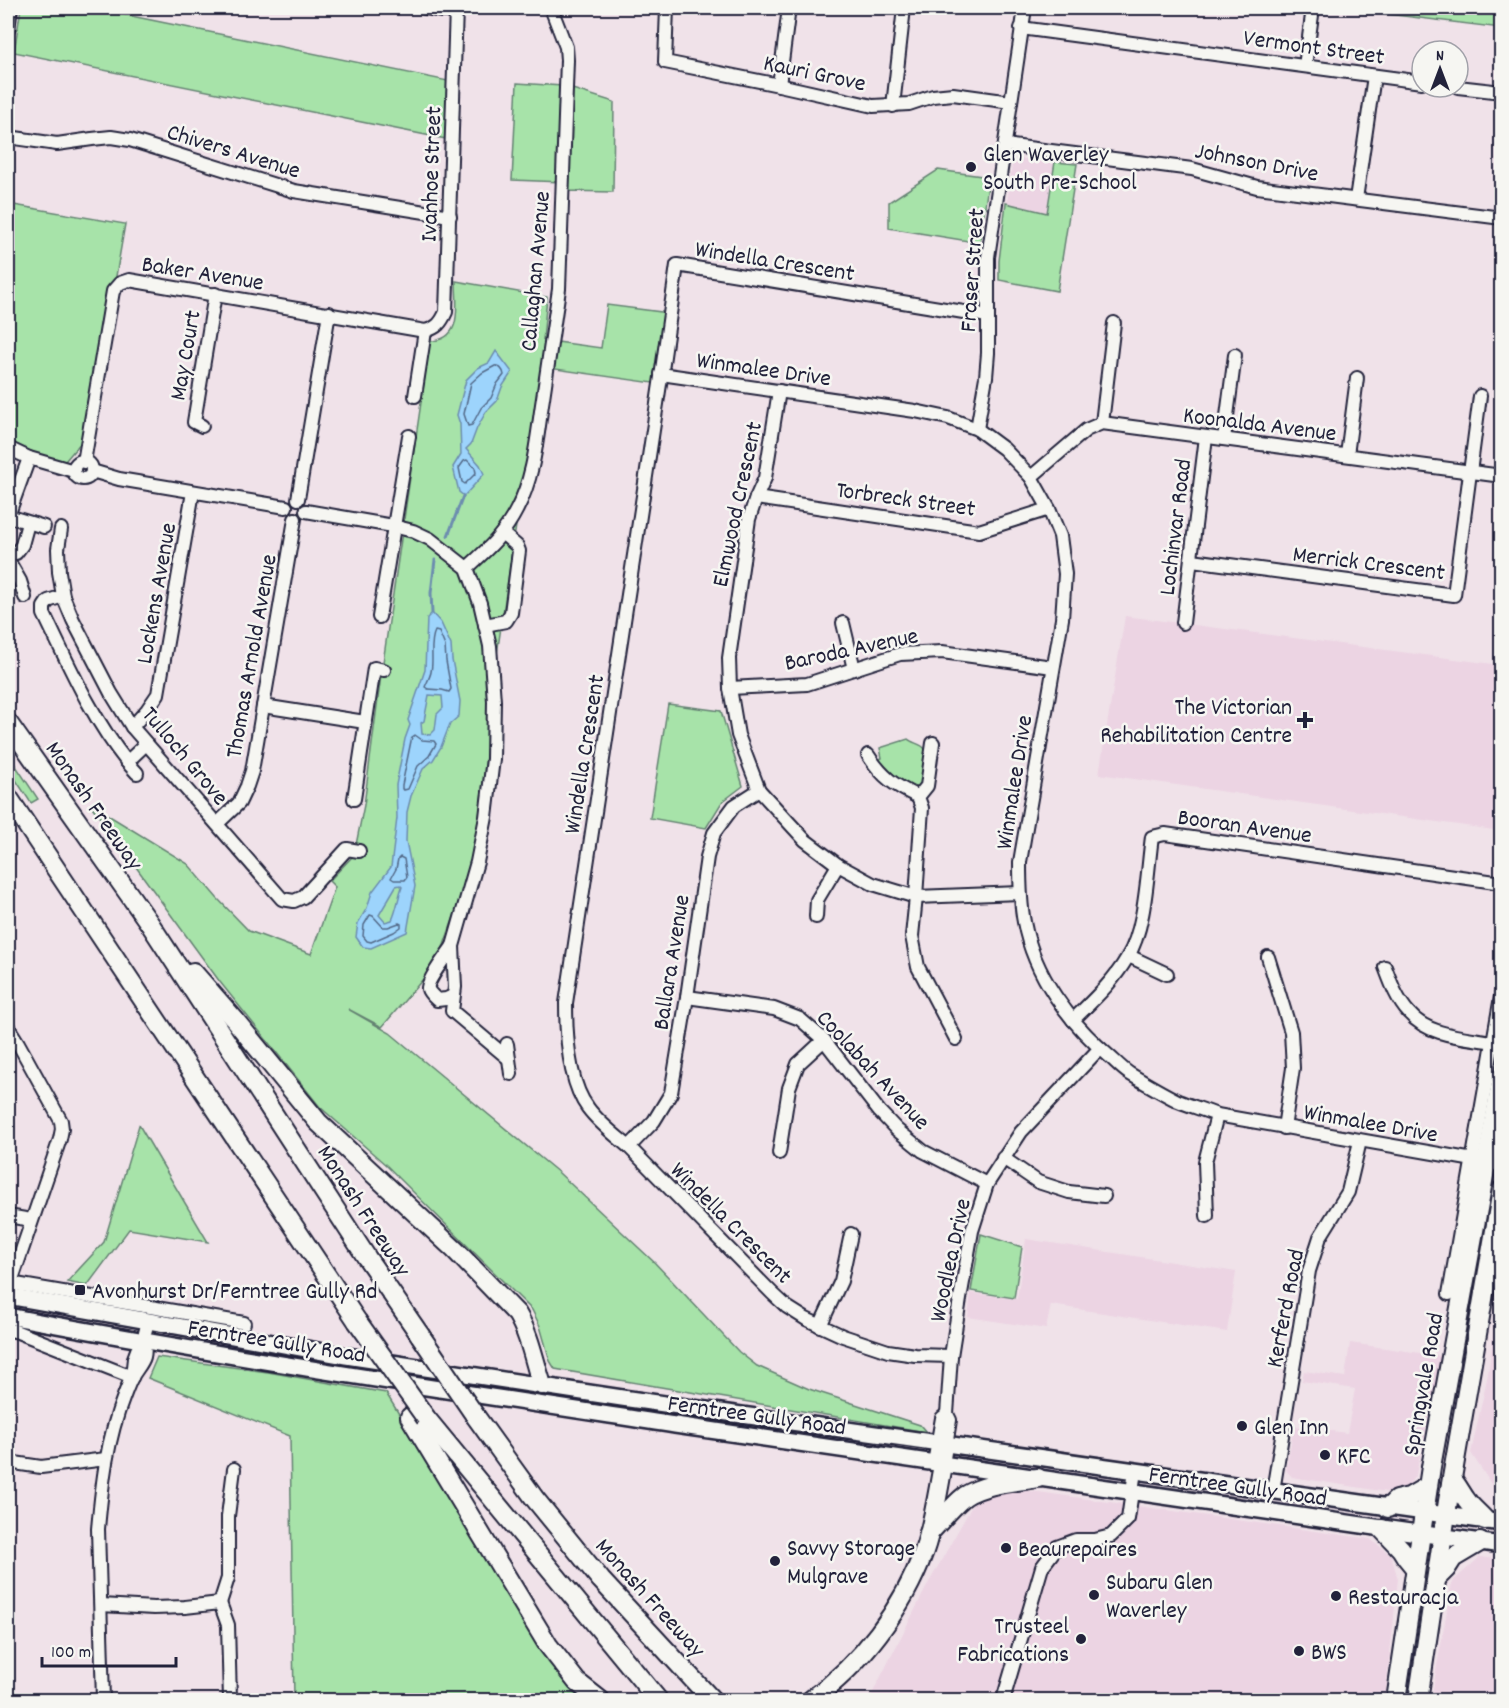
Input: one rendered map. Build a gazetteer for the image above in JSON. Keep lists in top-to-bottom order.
{
  "streets": {
    "highway": ["Monash Freeway", "Springvale Road"],
    "main road": ["Ferntree Gully Road"],
    "street": [
      "Vermont Street",
      "Kauri Grove",
      "Chivers Avenue",
      "Johnson Drive",
      "Ivanhoe Street",
      "Windella Crescent",
      "Fraser Street",
      "Callaghan Avenue",
      "Baker Avenue",
      "May Court",
      "Winmalee Drive",
      "Koonalda Avenue",
      "Torbreck Street",
      "Elmwood Crescent",
      "Lochinvar Road",
      "Merrick Crescent",
      "Lockens Avenue",
      "Baroda Avenue",
      "Thomas Arnold Avenue",
      "Tulloch Grove",
      "Booran Avenue",
      "Ballara Avenue",
      "Coolabah Avenue",
      "Woodlea Drive",
      "Kerferd Road"
    ]
  },
  "crossings": [
    ["Vermont Street", "Fraser Street"],
    ["Kauri Grove", "Fraser Street"],
    ["Chivers Avenue", "Ivanhoe Street"],
    ["Johnson Drive", "Fraser Street"],
    ["Ivanhoe Street", "Baker Avenue"],
    ["Windella Crescent", "Fraser Street"],
    ["Windella Crescent", "Winmalee Drive"],
    ["Windella Crescent", "Ballara Avenue"],
    ["Windella Crescent", "Woodlea Drive"],
    ["Fraser Street", "Winmalee Drive"],
    ["Baker Avenue", "May Court"],
    ["Winmalee Drive", "Torbreck Street"],
    ["Winmalee Drive", "Elmwood Crescent"],
    ["Winmalee Drive", "Baroda Avenue"],
    ["Winmalee Drive", "Booran Avenue"],
    ["Winmalee Drive", "Woodlea Drive"],
    ["Winmalee Drive", "Kerferd Road"],
    ["Winmalee Drive", "Springvale Road"],
    ["Koonalda Avenue", "Lochinvar Road"],
    ["Koonalda Avenue", "Merrick Crescent"],
    ["Torbreck Street", "Elmwood Crescent"],
    ["Elmwood Crescent", "Baroda Avenue"],
    ["Elmwood Crescent", "Ballara Avenue"],
    ["Lochinvar Road", "Merrick Crescent"],
    ["Lockens Avenue", "Tulloch Grove"],
    ["Thomas Arnold Avenue", "Tulloch Grove"],
    ["Ballara Avenue", "Coolabah Avenue"],
    ["Coolabah Avenue", "Woodlea Drive"],
    ["Woodlea Drive", "Ferntree Gully Road"],
    ["Kerferd Road", "Ferntree Gully Road"],
    ["Ferntree Gully Road", "Springvale Road"]
  ],
  "places": {
    "other": [
      "Glen Waverley South Pre-School",
      "Glen Inn",
      "KFC",
      "Beaurepaires",
      "Savvy Storage Mulgrave",
      "Subaru Glen Waverley",
      "Restauracja",
      "Trusteel Fabrications",
      "BWS"
    ],
    "health": ["The Victorian Rehabilitation Centre"],
    "transit": ["Avonhurst Dr/Ferntree Gully Rd"]
  },
  "scale_bar": "100 m",
  "north": "top"
}
